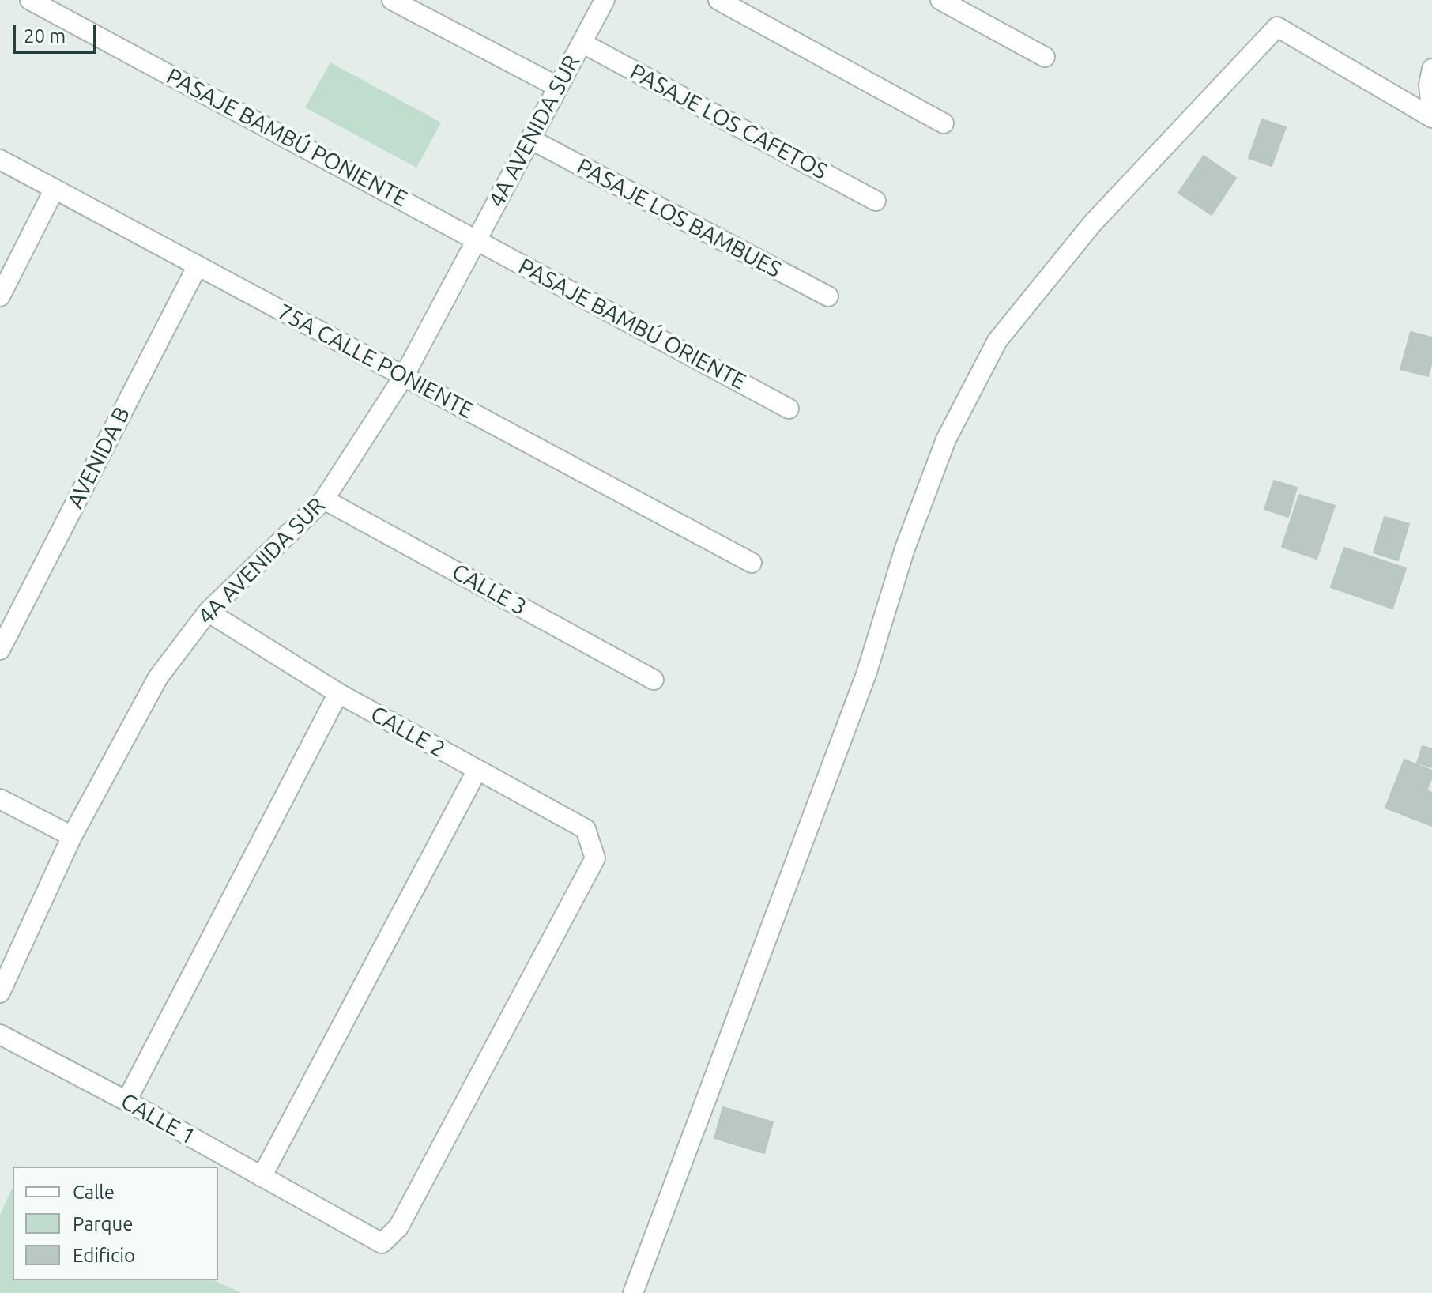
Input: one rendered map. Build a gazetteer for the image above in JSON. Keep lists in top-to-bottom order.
{
  "streets": {
    "street": [
      "PASAJE LOS CAFETOS",
      "4A AVENIDA SUR",
      "PASAJE BAMBÚ PONIENTE",
      "PASAJE LOS BAMBUES",
      "PASAJE BAMBÚ ORIENTE",
      "75A CALLE PONIENTE",
      "AVENIDA B",
      "CALLE 3",
      "CALLE 2",
      "CALLE 1"
    ]
  },
  "crossings": [
    ["PASAJE LOS CAFETOS", "4A AVENIDA SUR"],
    ["4A AVENIDA SUR", "PASAJE BAMBÚ PONIENTE"],
    ["4A AVENIDA SUR", "PASAJE LOS BAMBUES"],
    ["4A AVENIDA SUR", "PASAJE BAMBÚ ORIENTE"],
    ["4A AVENIDA SUR", "75A CALLE PONIENTE"],
    ["4A AVENIDA SUR", "CALLE 3"],
    ["4A AVENIDA SUR", "CALLE 2"],
    ["PASAJE BAMBÚ PONIENTE", "PASAJE BAMBÚ ORIENTE"],
    ["75A CALLE PONIENTE", "AVENIDA B"],
    ["CALLE 2", "CALLE 1"]
  ],
  "legend": ["Calle", "Parque", "Edificio"],
  "scale_bar": "20 m"
}
